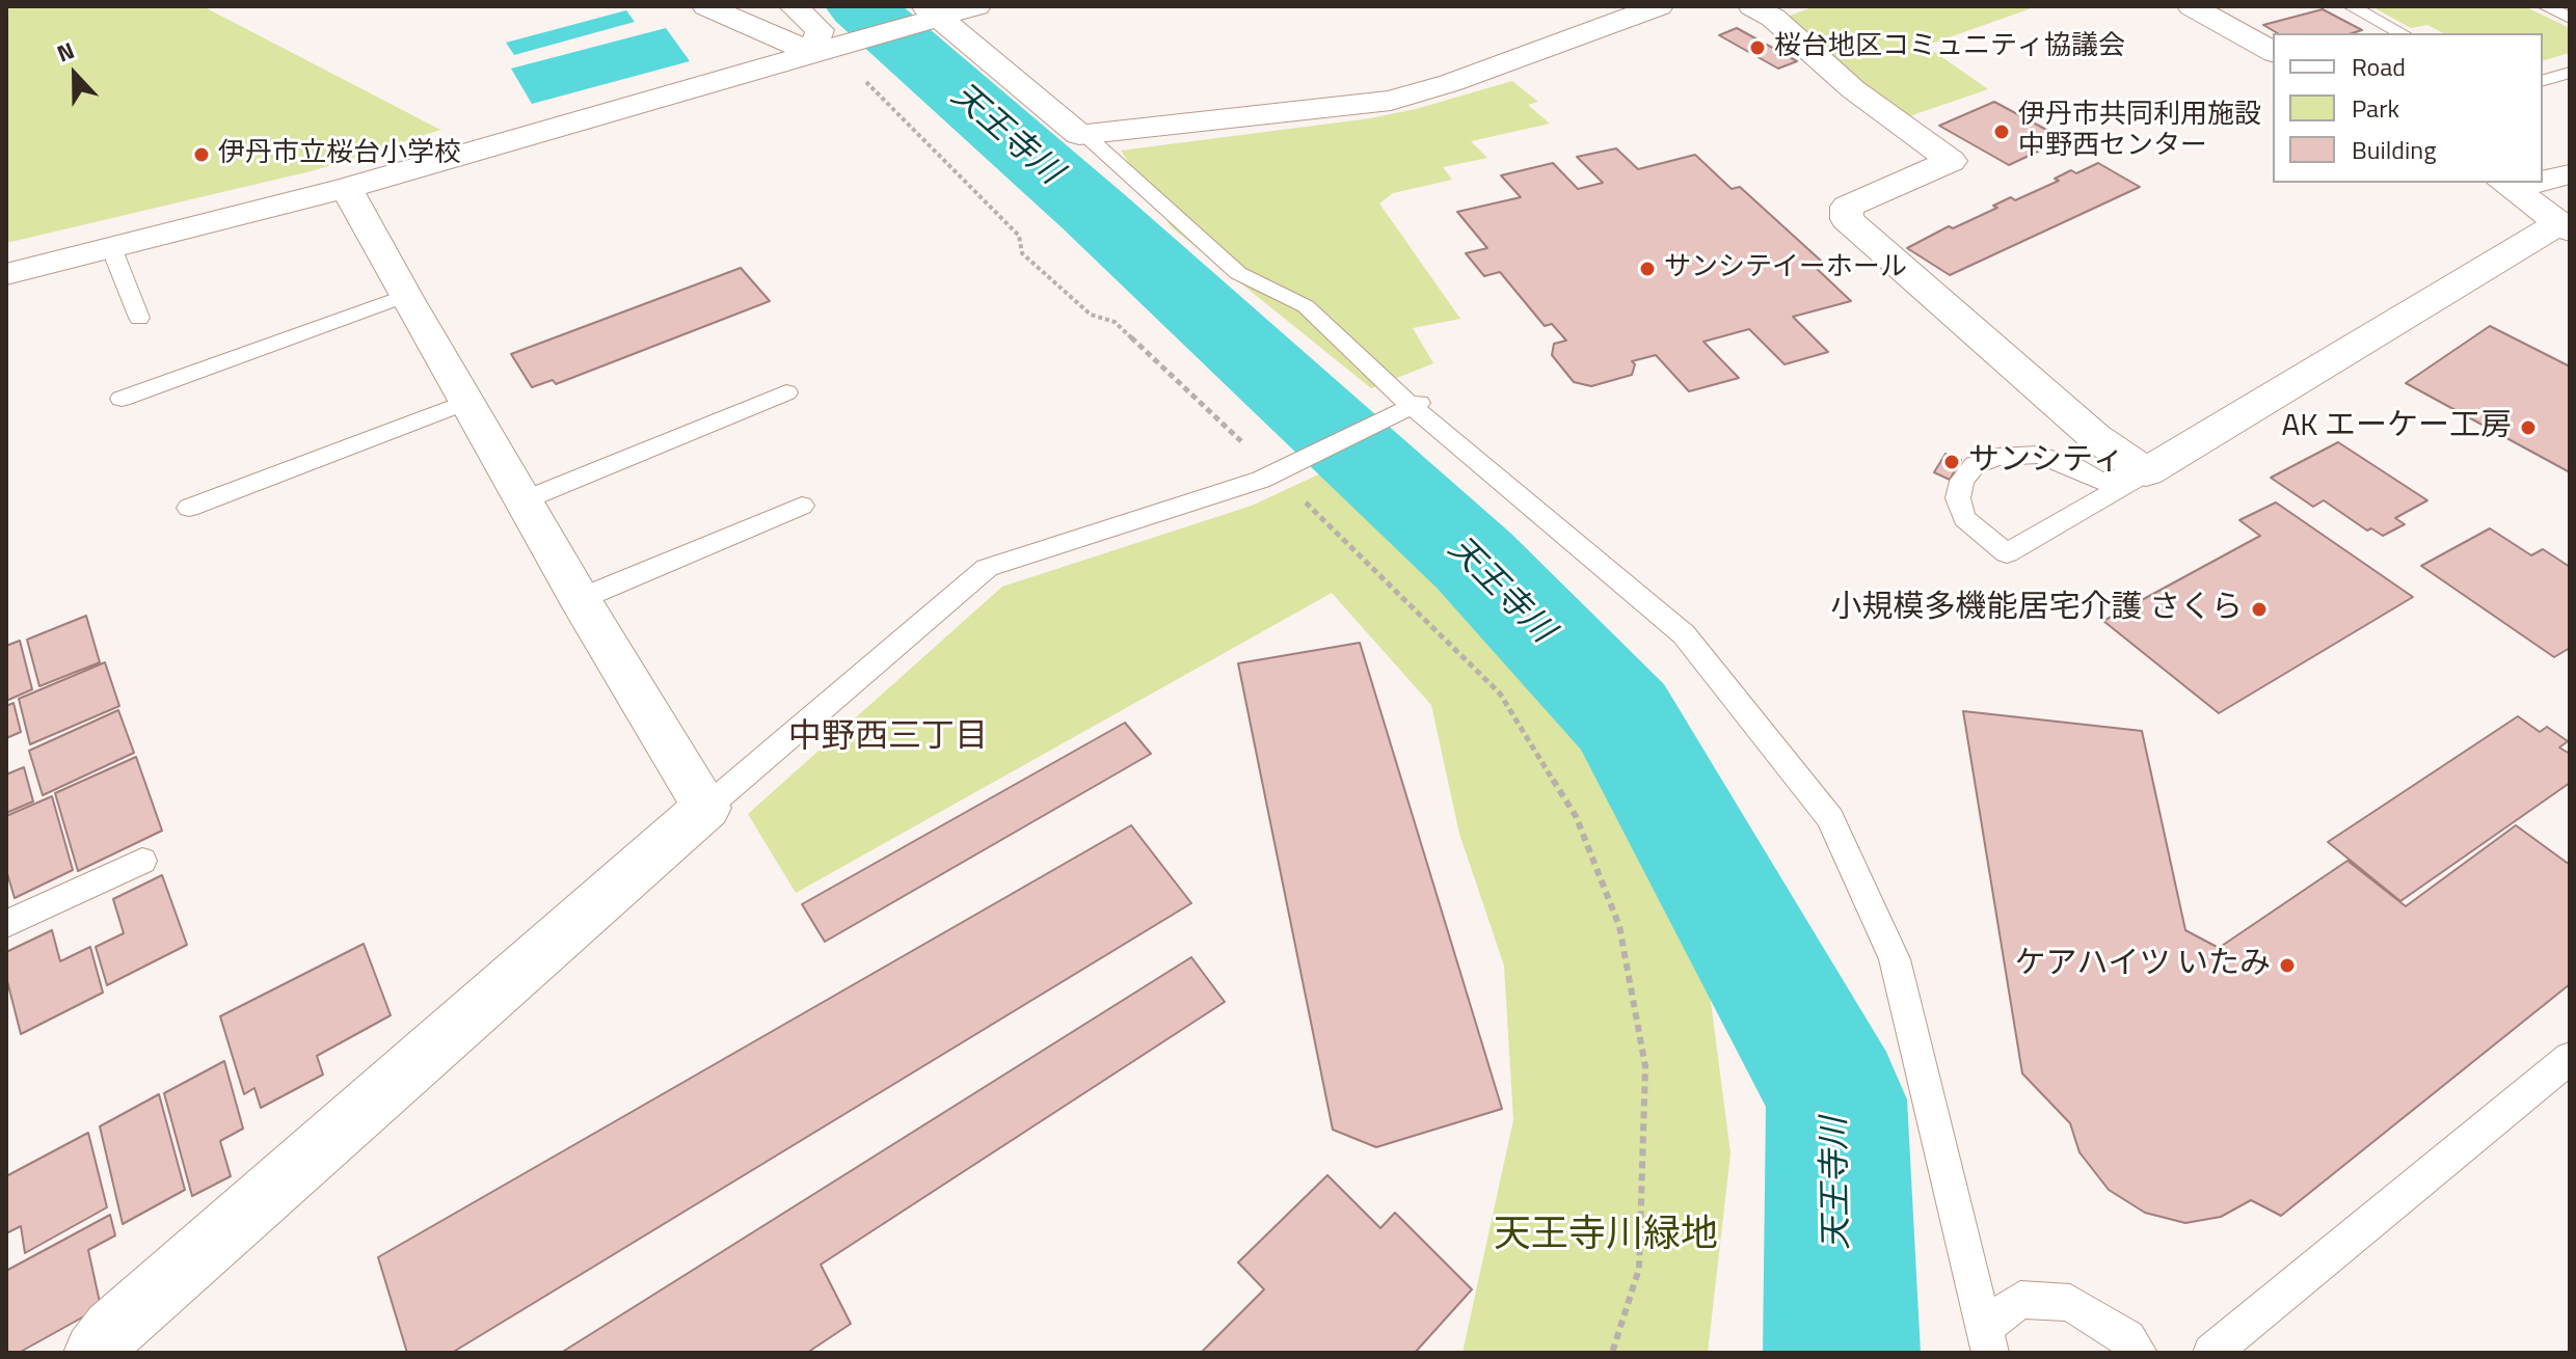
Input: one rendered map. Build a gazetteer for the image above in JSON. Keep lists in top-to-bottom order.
{
  "districts": ["中野西三丁目"],
  "water": ["天王寺川"],
  "parks": ["天王寺川緑地"],
  "places": [
    "桜台地区コミュニティ協議会",
    "伊丹市共同利用施設 中野西センター",
    "伊丹市立桜台小学校",
    "サンシテイーホール",
    "AK エーケー工房",
    "サンシティ",
    "小規模多機能居宅介護 さくら",
    "ケアハイツ いたみ"
  ],
  "legend": ["Road", "Park", "Building"],
  "north": "top"
}
